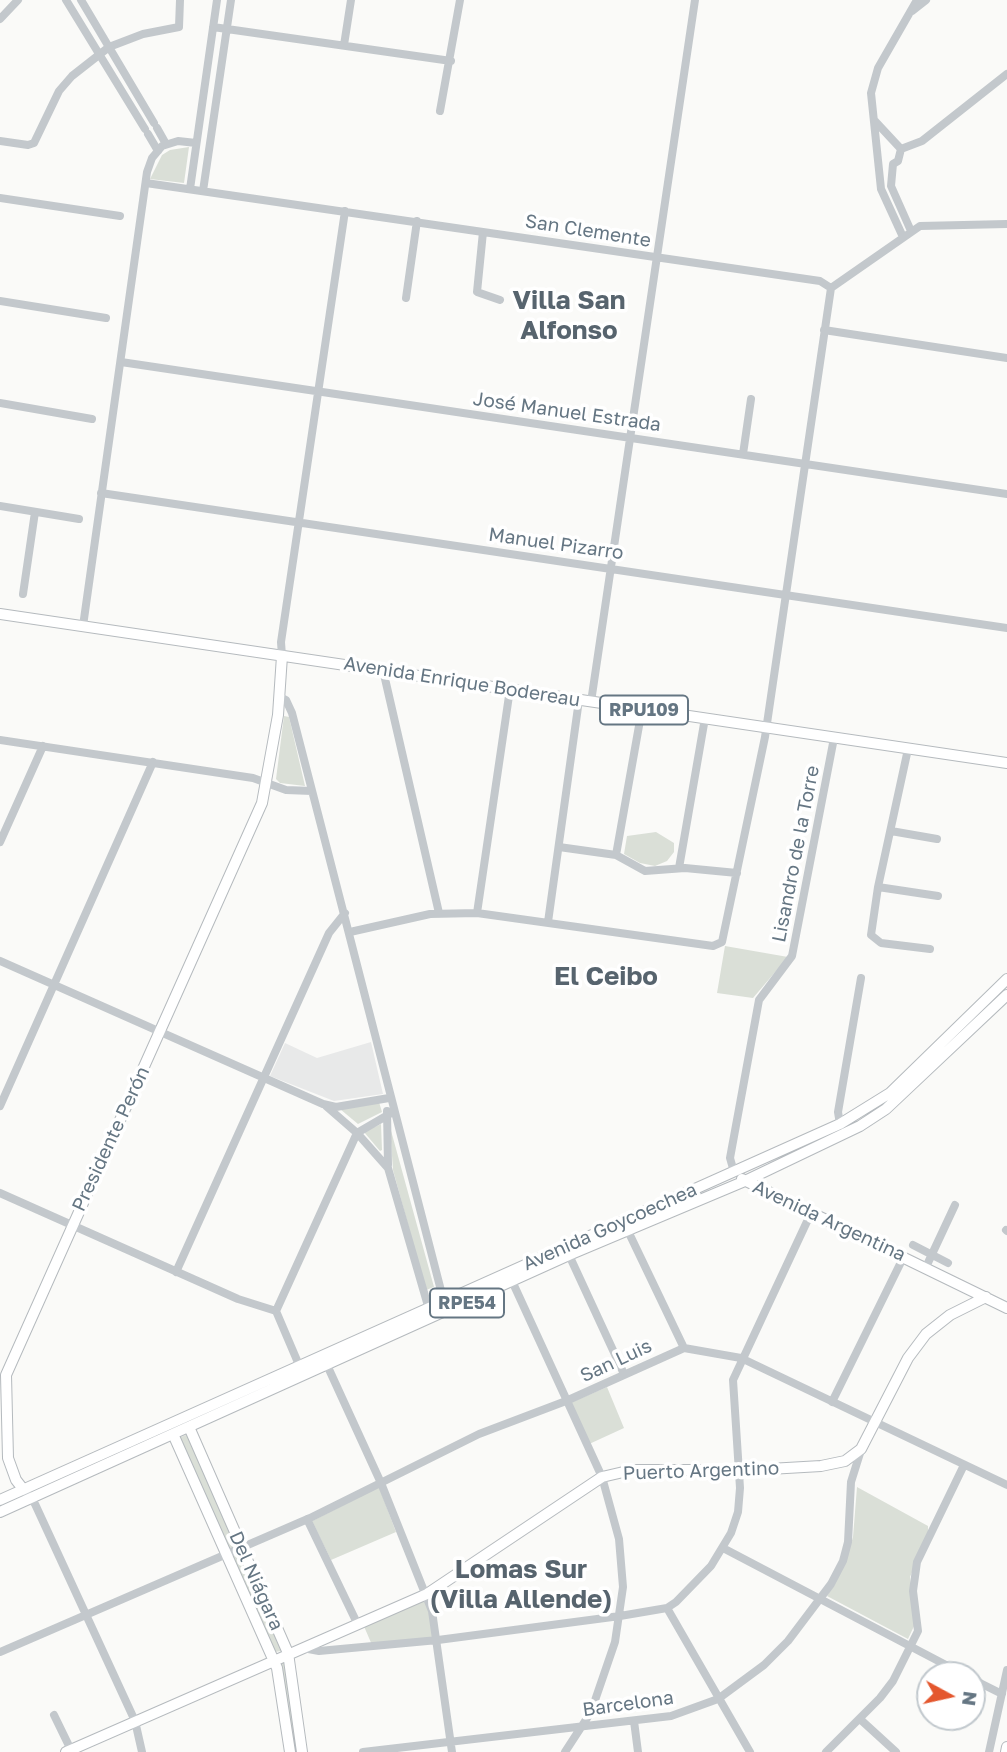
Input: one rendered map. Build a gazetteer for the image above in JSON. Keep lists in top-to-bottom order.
{
  "streets": {
    "main road": [
      "Avenida Enrique Bodereau",
      "RPU109",
      "Presidente Perón",
      "Avenida Argentina",
      "Avenida Goycoechea",
      "RPE54",
      "Puerto Argentino",
      "Del Niágara"
    ],
    "street": [
      "San Clemente",
      "José Manuel Estrada",
      "Manuel Pizarro",
      "Lisandro de la Torre",
      "San Luis",
      "Barcelona"
    ]
  },
  "crossings": [
    ["Avenida Enrique Bodereau", "Lisandro de la Torre"],
    ["Avenida Enrique Bodereau", "Presidente Perón"],
    ["Lisandro de la Torre", "Avenida Argentina"],
    ["Lisandro de la Torre", "Avenida Goycoechea"],
    ["Presidente Perón", "Avenida Goycoechea"],
    ["Presidente Perón", "RPE54"],
    ["Presidente Perón", "Puerto Argentino"],
    ["Avenida Argentina", "Avenida Goycoechea"],
    ["Avenida Goycoechea", "RPE54"],
    ["Avenida Goycoechea", "Del Niágara"],
    ["San Luis", "Del Niágara"],
    ["Puerto Argentino", "Del Niágara"],
    ["Puerto Argentino", "Barcelona"]
  ],
  "districts": ["Villa San Alfonso", "El Ceibo", "Lomas Sur (Villa Allende)"],
  "north": "right"
}
